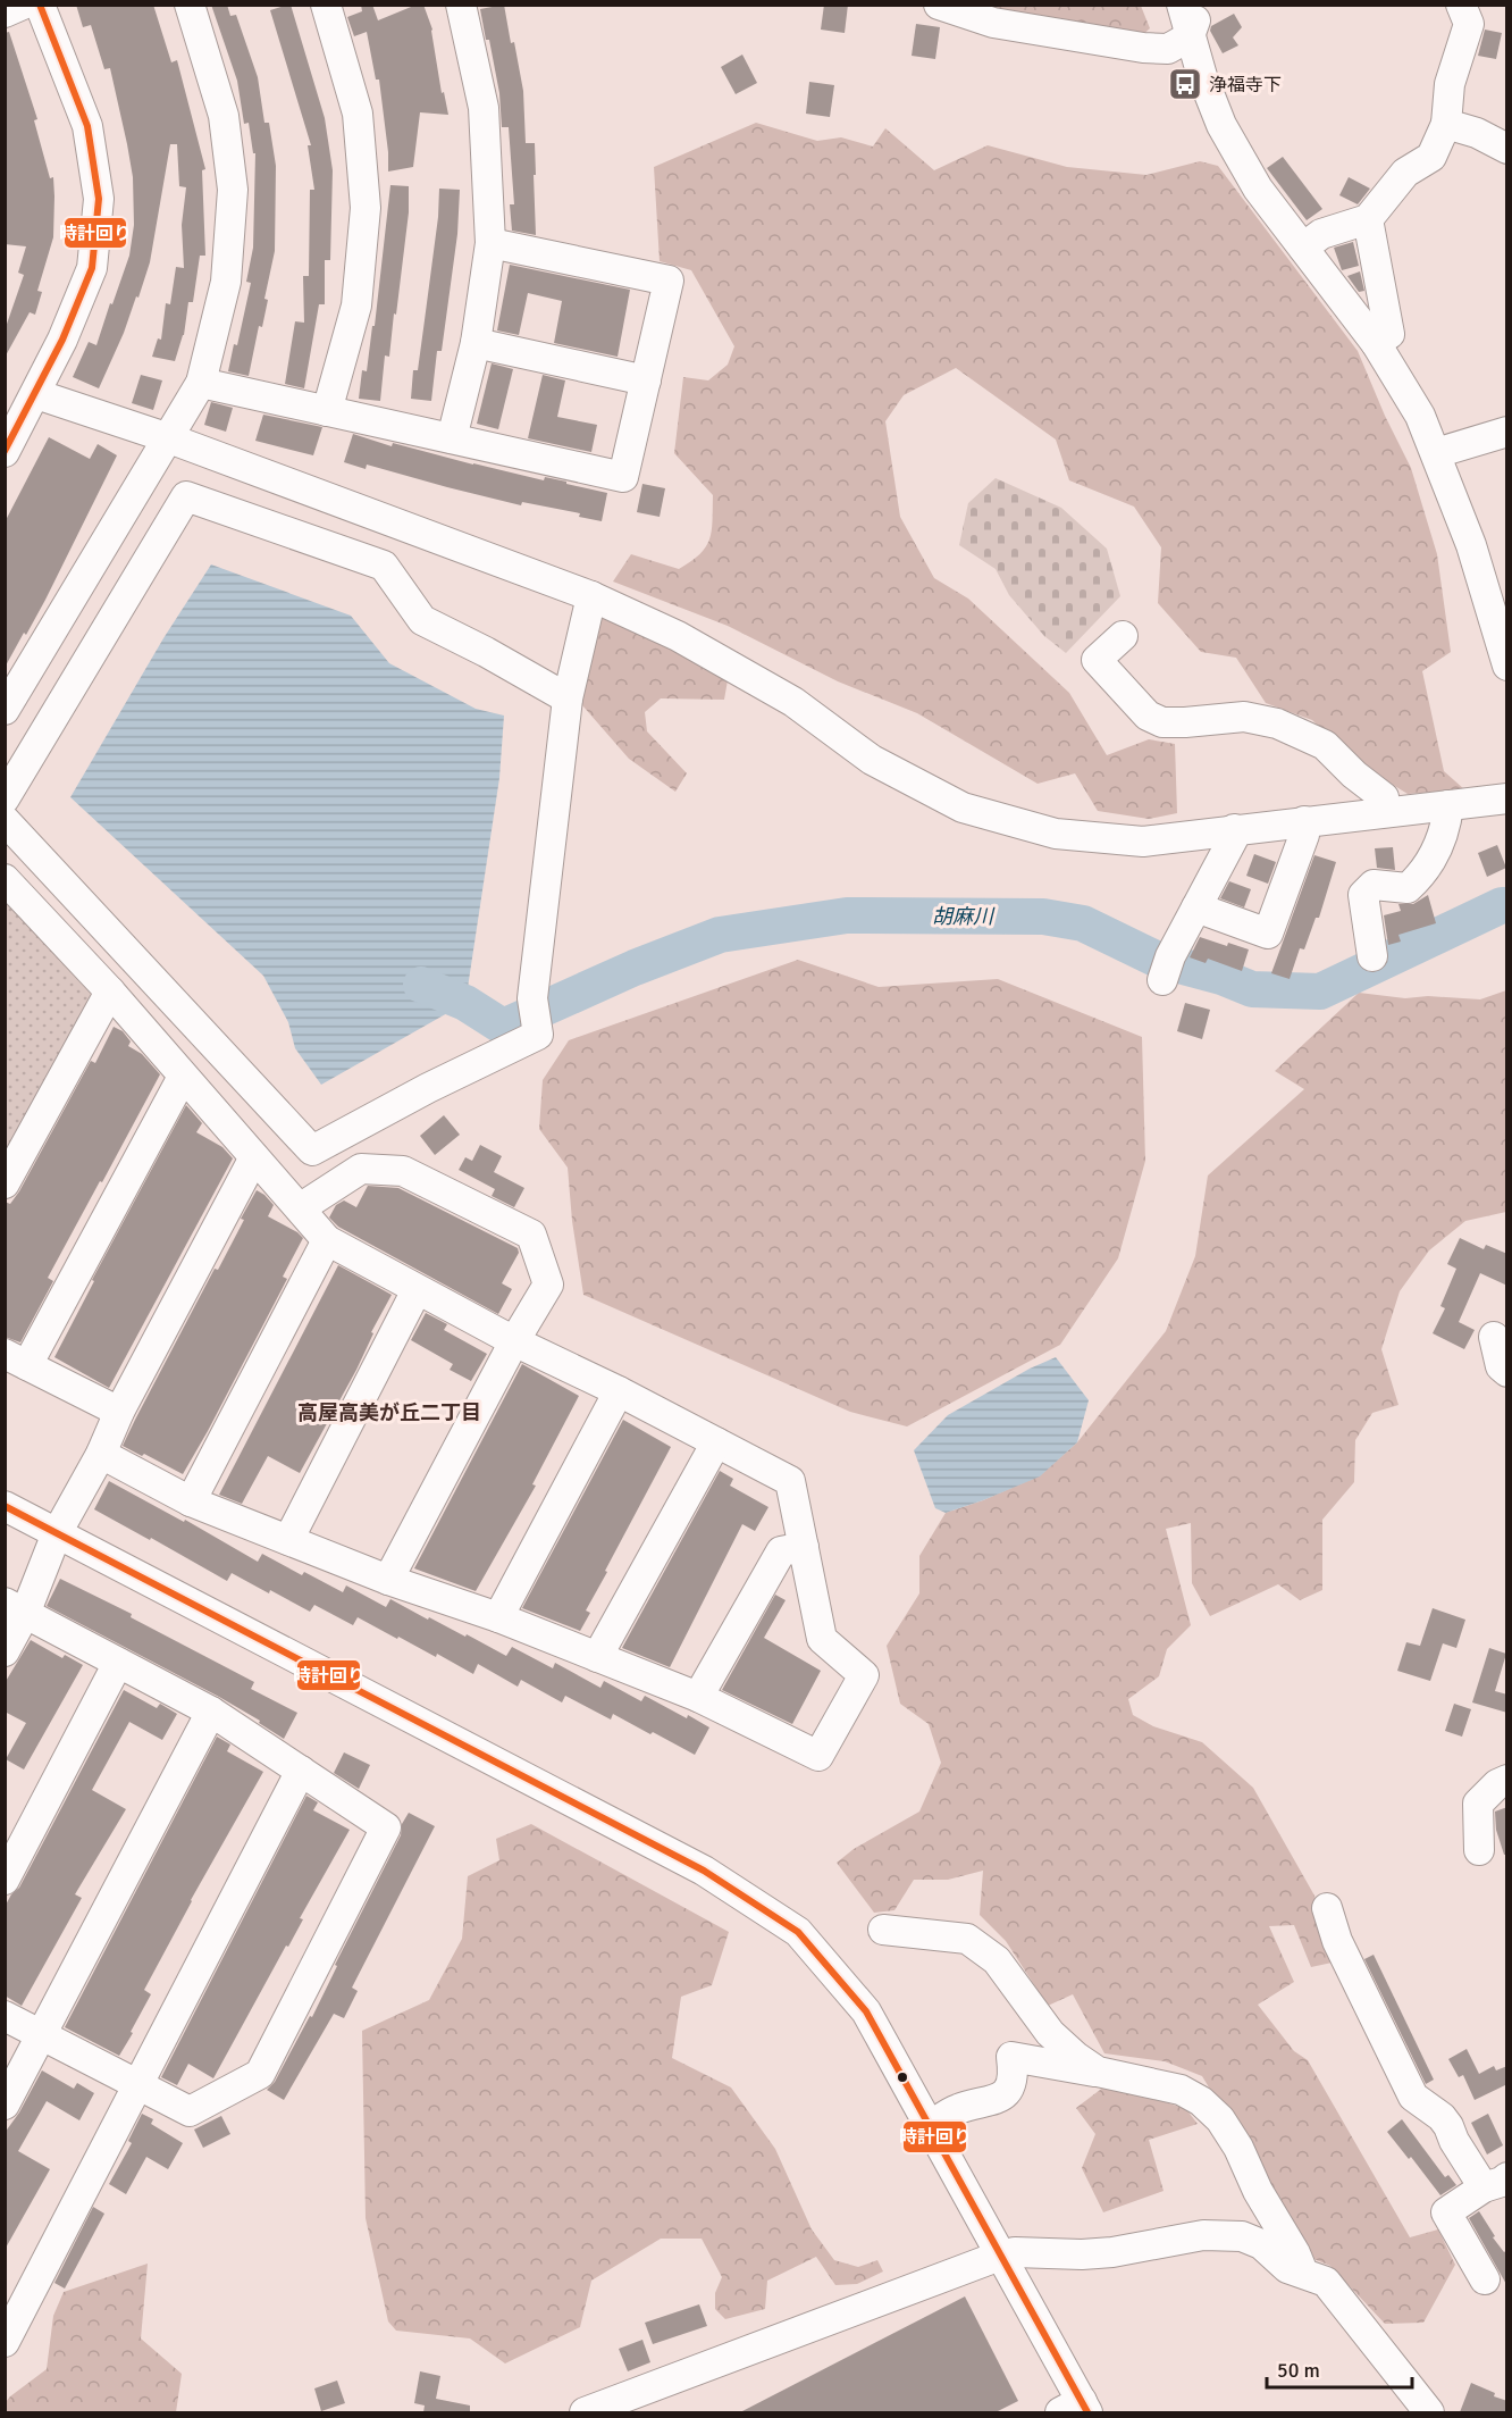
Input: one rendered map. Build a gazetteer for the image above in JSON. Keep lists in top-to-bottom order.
{
  "districts": ["高屋高美が丘二丁目"],
  "water": ["胡麻川"],
  "places": {
    "bus stop": ["浄福寺下"]
  },
  "lines": ["transit line 時計回り"],
  "scale_bar": "50 m"
}
